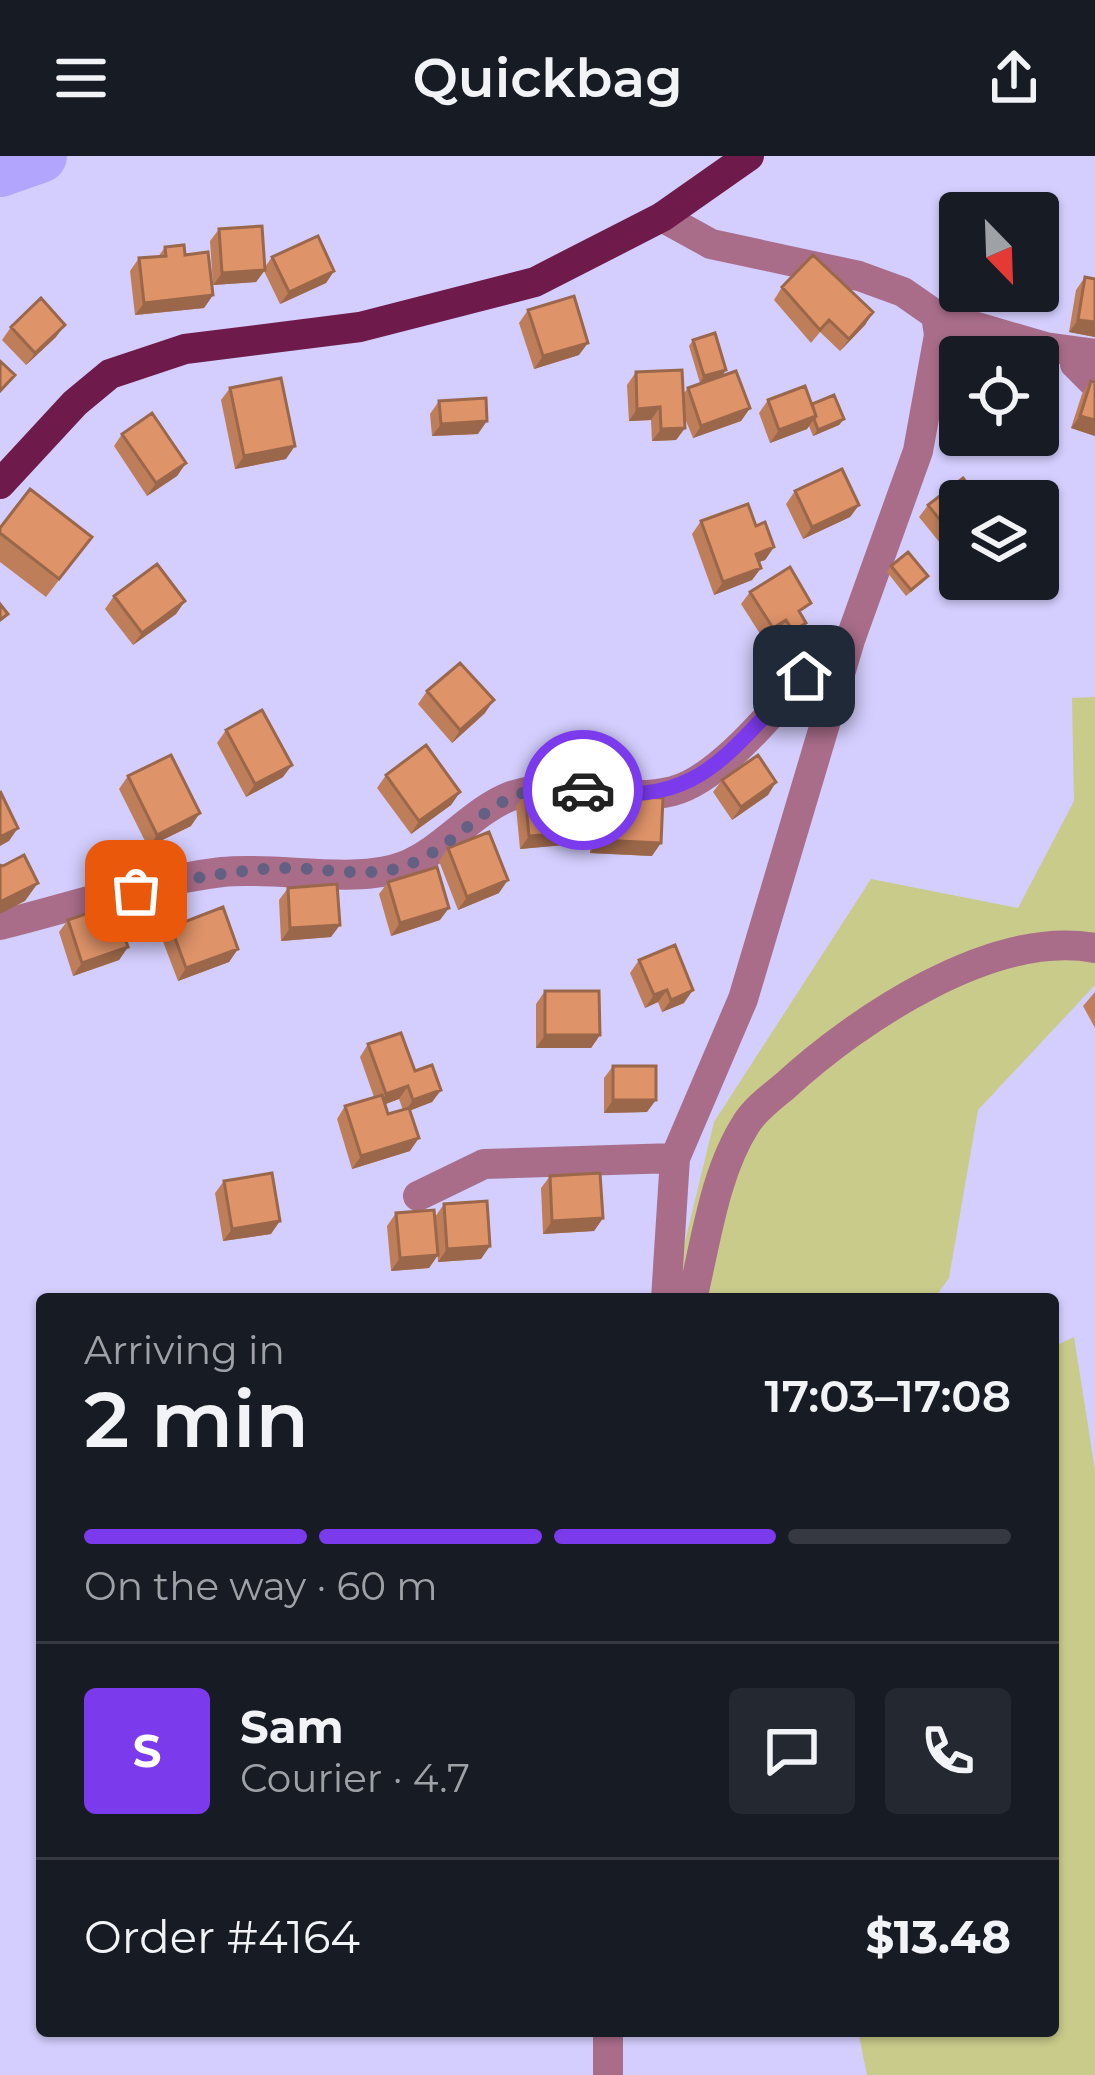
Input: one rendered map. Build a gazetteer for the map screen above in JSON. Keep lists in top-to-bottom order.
{
  "north": "bottom right",
  "page": {
    "header": "Quickbag",
    "heading": ["2 min", "Arriving in", "17:03–17:08"],
    "panel": [
      "Sam",
      "Courier · 4.7",
      "Order #4164",
      "$13.48"
    ],
    "bar": "On the way · 60 m",
    "round": "S"
  }
}
